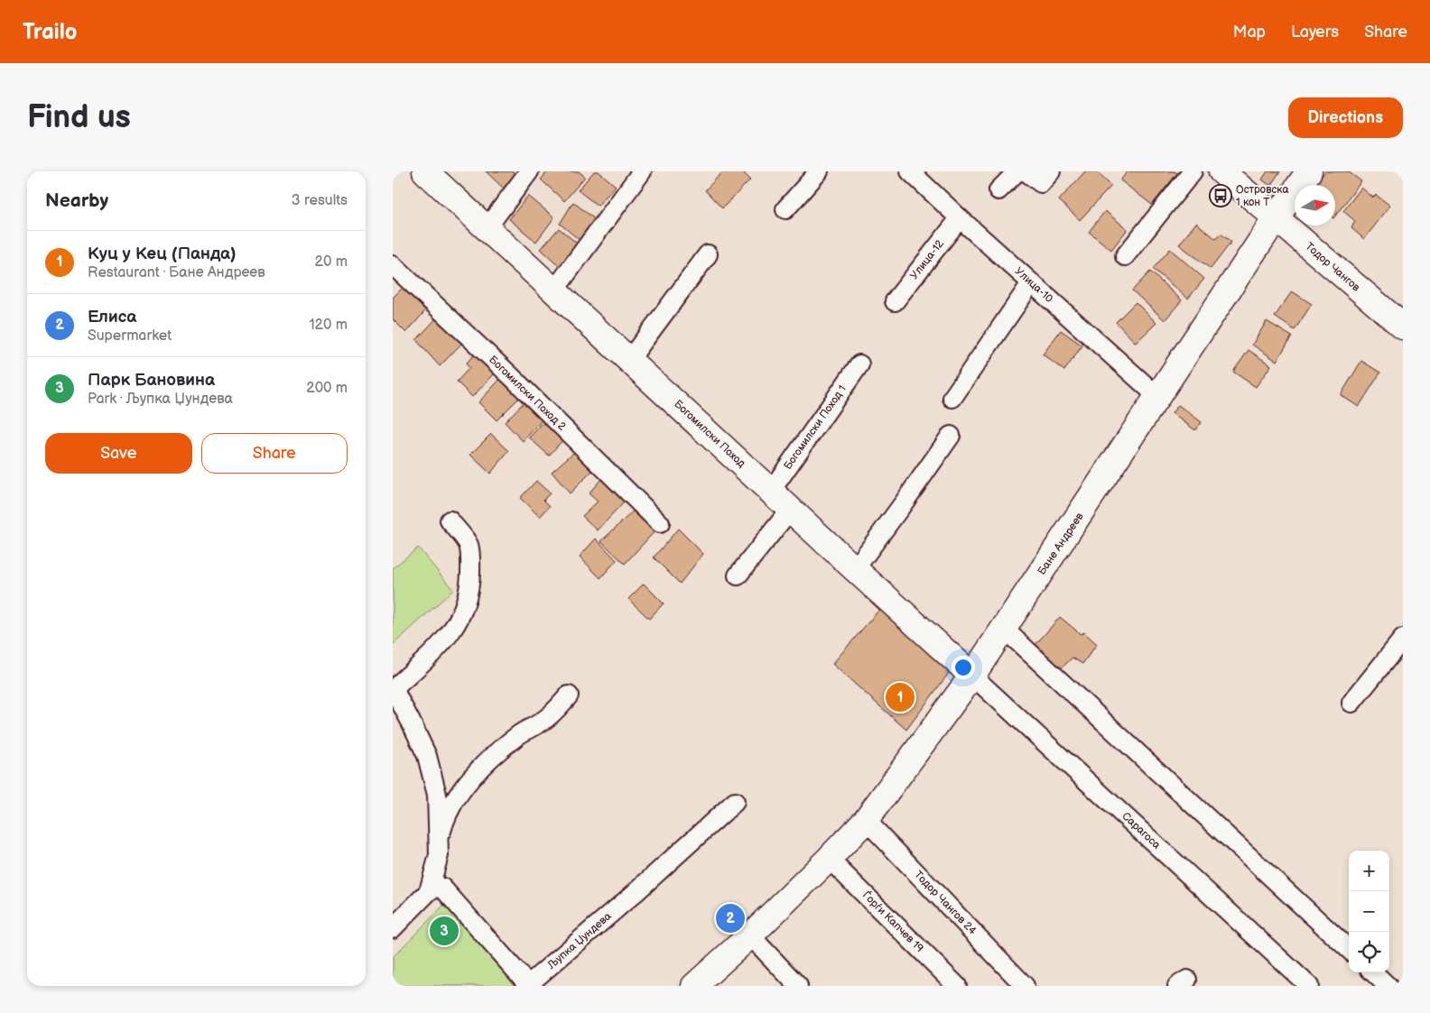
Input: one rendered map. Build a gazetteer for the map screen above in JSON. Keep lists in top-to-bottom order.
{
  "streets": {
    "street": [
      "Улица-12",
      "Тодор Чангов",
      "Улица-10",
      "Богомилски Поход 2",
      "Богомилски Поход 1",
      "Богомилски Поход",
      "Бане Андреев",
      "Сарагоса",
      "Тодор Чангов 24",
      "Ѓорѓи Капчев 19",
      "Љупка Џундева"
    ]
  },
  "crossings": [
    ["Улица-12", "Улица-10"],
    ["Тодор Чангов", "Бане Андреев"],
    ["Улица-10", "Бане Андреев"],
    ["Богомилски Поход 1", "Богомилски Поход"],
    ["Богомилски Поход", "Бане Андреев"],
    ["Богомилски Поход", "Сарагоса"],
    ["Бане Андреев", "Сарагоса"],
    ["Бане Андреев", "Тодор Чангов 24"],
    ["Бане Андреев", "Ѓорѓи Капчев 19"]
  ],
  "places": {
    "bus stop": ["Островска 1 кон T"]
  },
  "north": "right",
  "page": {
    "header": "Trailo",
    "nav": ["Map", "Layers", "Share"],
    "buttons": [
      "Directions",
      ["Save", "Share"]
    ],
    "title": "Find us",
    "heading": ["Nearby", "3 results"],
    "list": [
      {
        "mark": "1",
        "name": "Куц у Кец (Панда)",
        "note": "Restaurant · Бане Андреев",
        "value": "20 m"
      },
      {
        "mark": "2",
        "name": "Елиса",
        "note": "Supermarket",
        "value": "120 m"
      },
      {
        "mark": "3",
        "name": "Парк Бановина",
        "note": "Park · Љупка Џундева",
        "value": "200 m"
      }
    ],
    "pins": ["1", "2", "3"],
    "map_buttons": ["+", "−"]
  }
}
